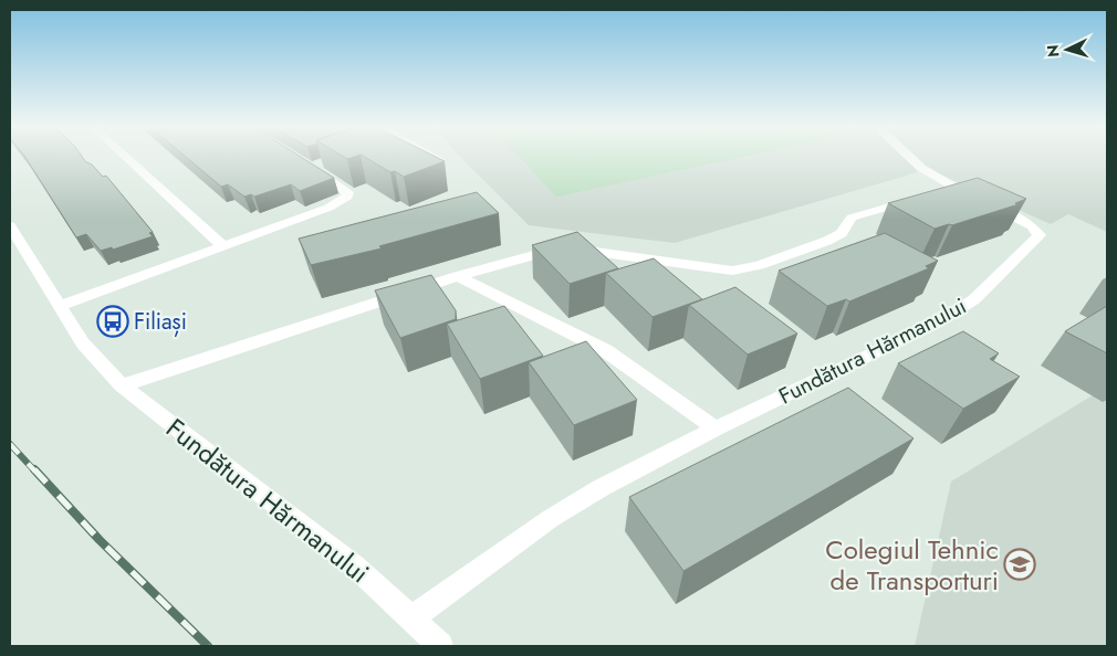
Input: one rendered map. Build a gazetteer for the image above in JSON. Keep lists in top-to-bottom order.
{
  "streets": {
    "street": ["Fundătura Hărmanului"]
  },
  "places": {
    "bus stop": ["Filiași"],
    "school or university": ["Colegiul Tehnic de Transporturi"]
  },
  "north": "left"
}
